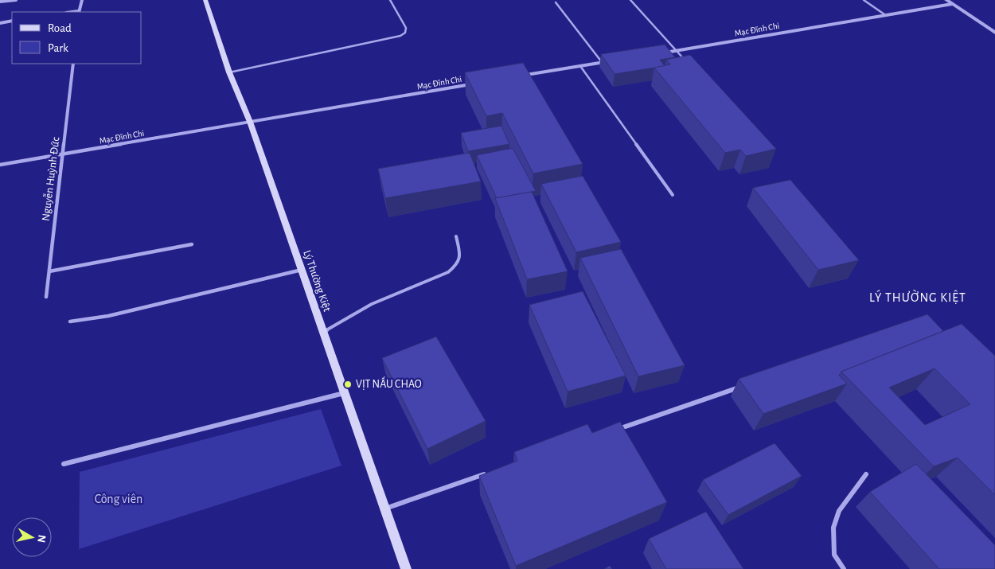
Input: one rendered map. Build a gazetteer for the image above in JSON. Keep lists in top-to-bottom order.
{
  "streets": {
    "main road": ["Lý Thường Kiệt"],
    "street": ["Mạc Đĩnh Chi", "Nguyễn Huỳnh Đức"]
  },
  "crossings": [
    ["Mạc Đĩnh Chi", "Nguyễn Huỳnh Đức"],
    ["Mạc Đĩnh Chi", "Lý Thường Kiệt"]
  ],
  "districts": ["LÝ THƯỜNG KIỆT"],
  "parks": ["Công viên"],
  "places": ["VỊT NẤU CHAO"],
  "legend": ["Road", "Park"],
  "north": "right"
}
